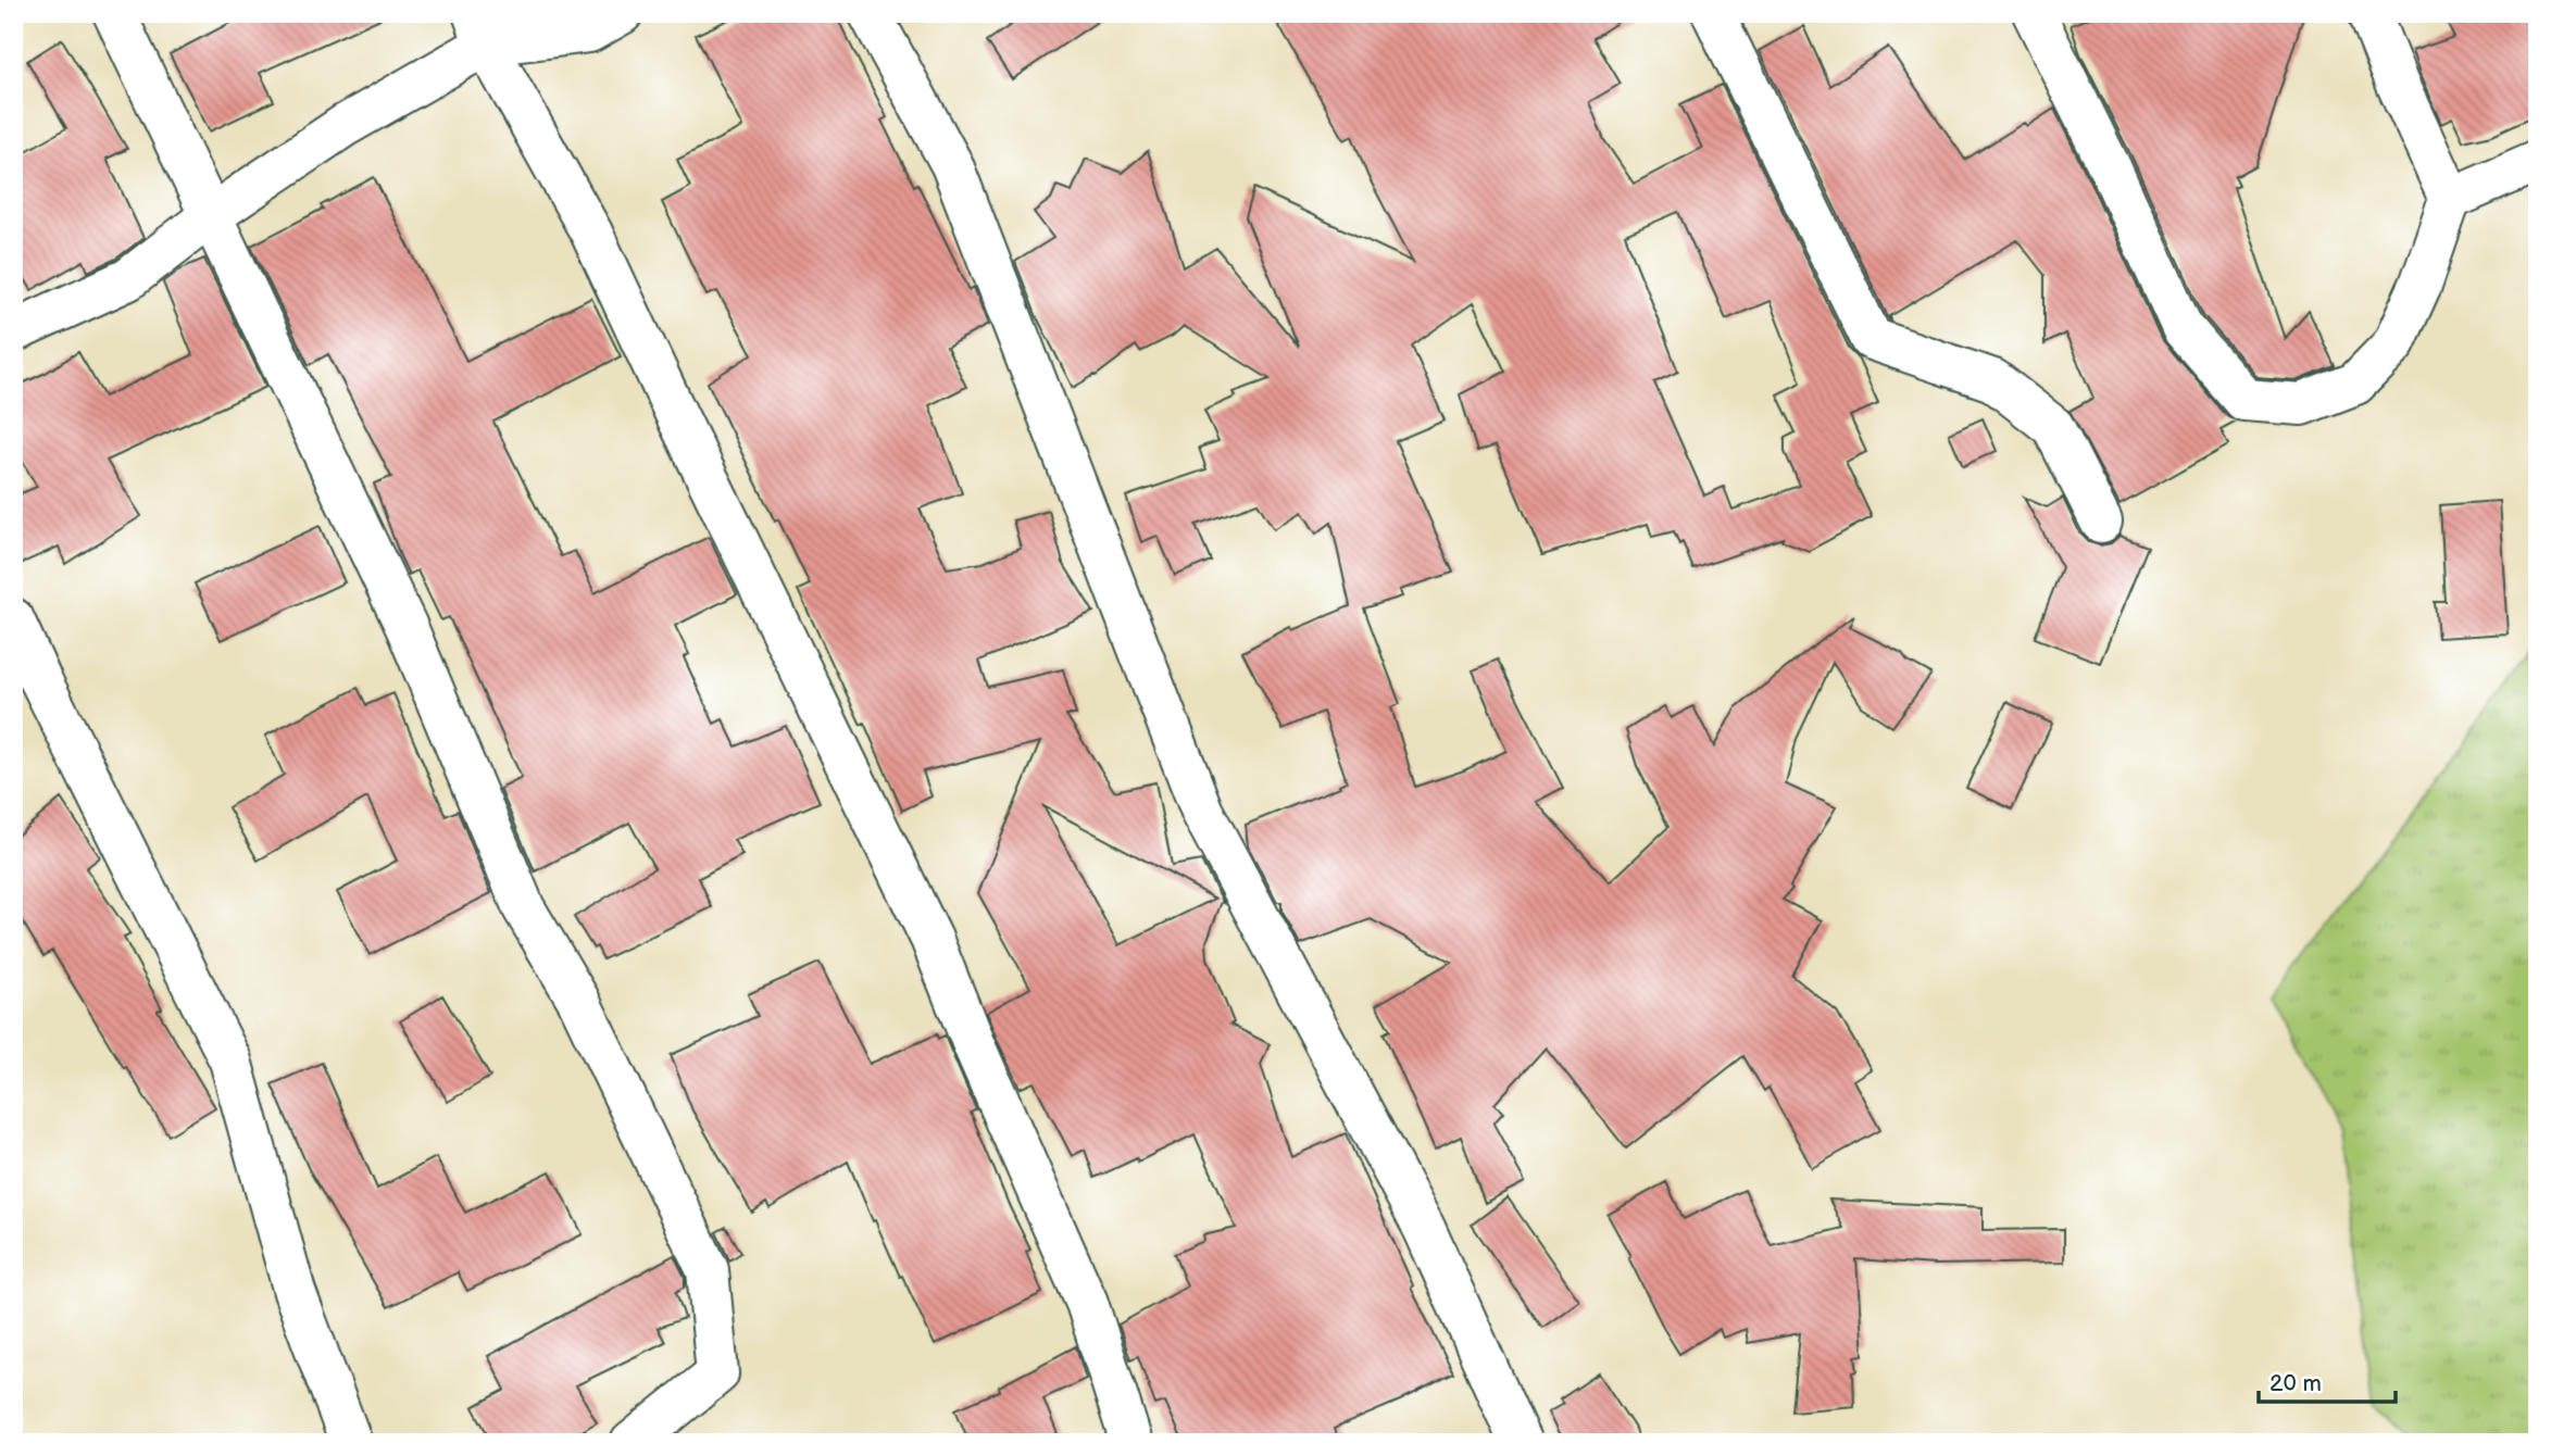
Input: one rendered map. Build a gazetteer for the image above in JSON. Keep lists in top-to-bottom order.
{
  "scale_bar": "20 m"
}
